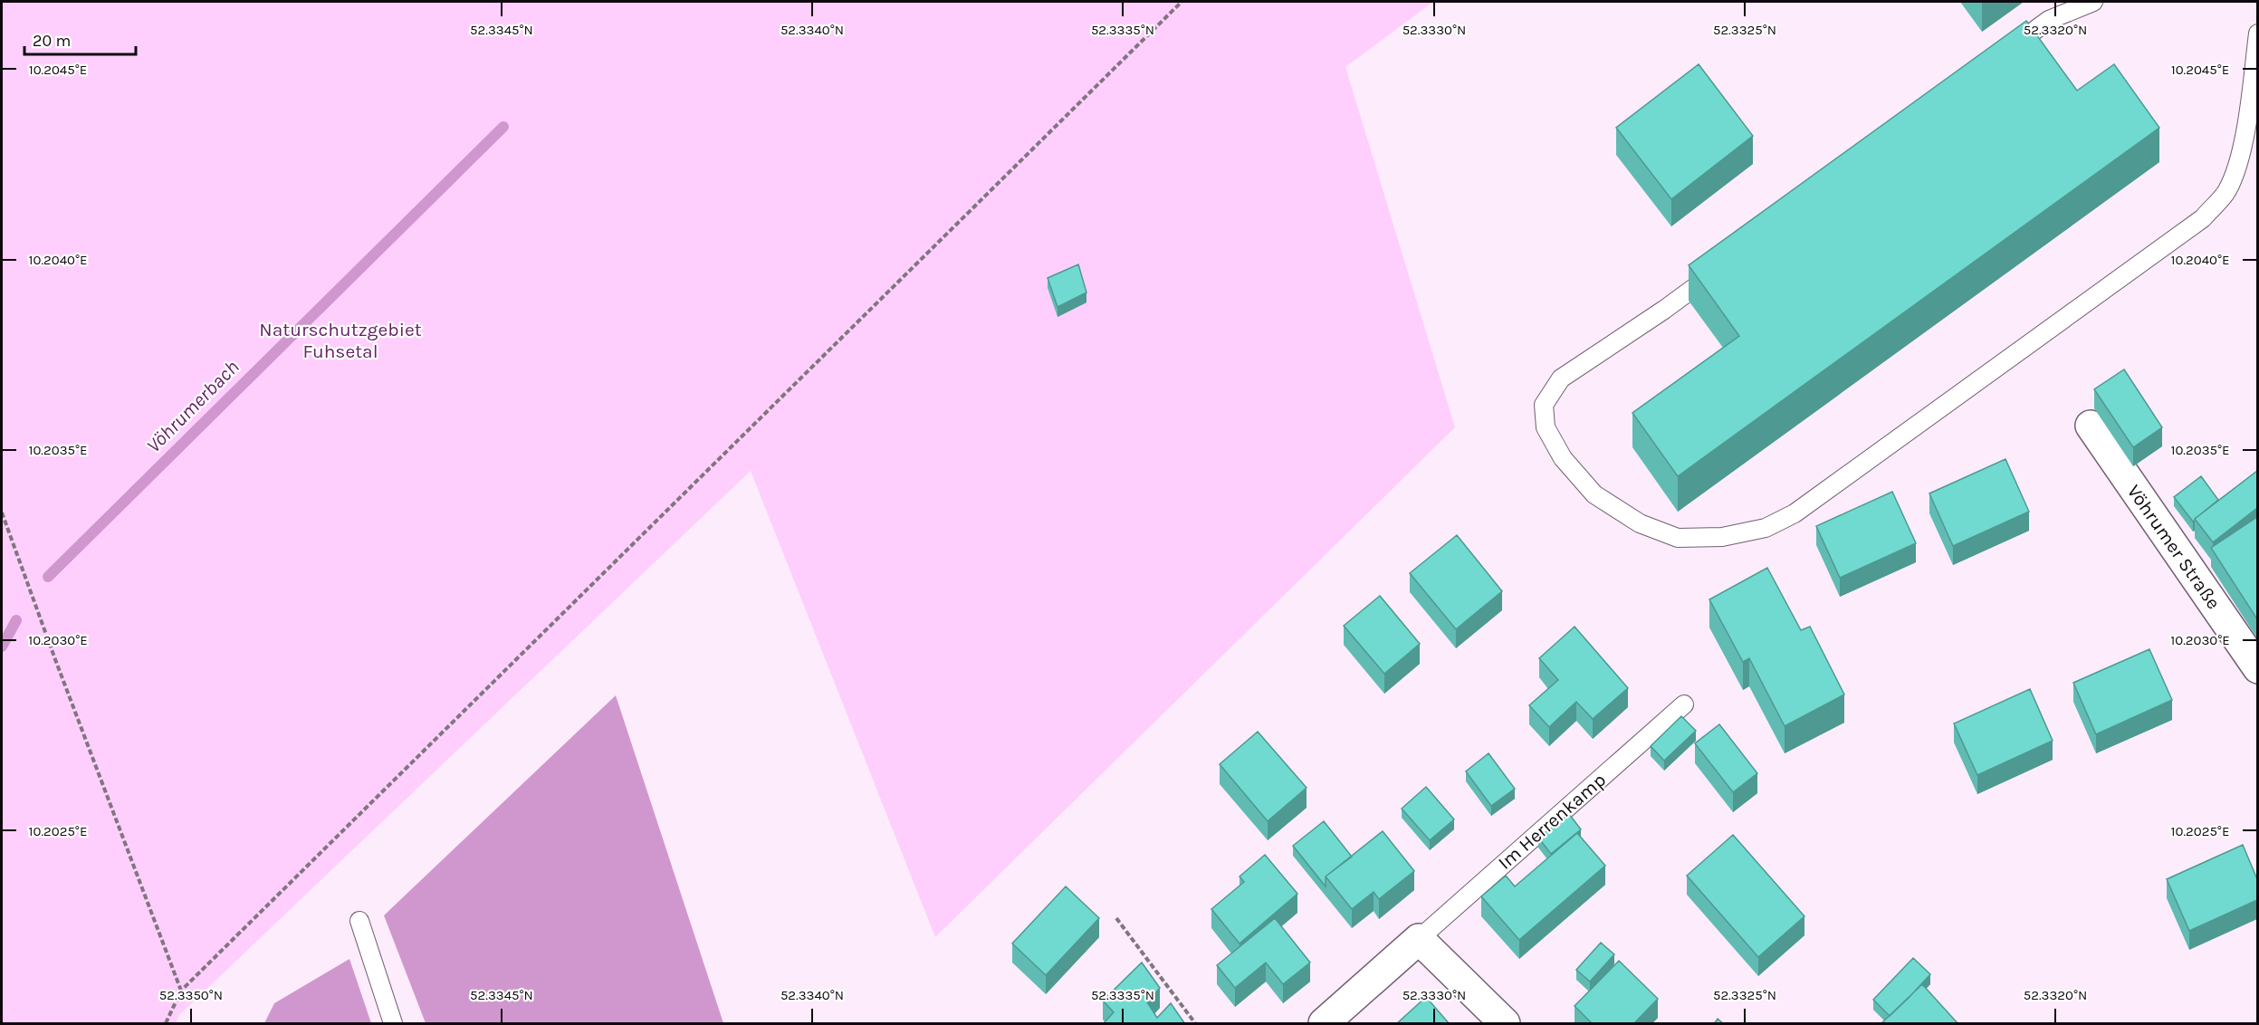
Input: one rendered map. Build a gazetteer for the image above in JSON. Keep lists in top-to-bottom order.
{
  "streets": {
    "street": ["Vöhrumer Straße", "Im Herrenkamp"]
  },
  "water": ["Vöhrumerbach"],
  "parks": ["Naturschutzgebiet Fuhsetal"],
  "scale_bar": "20 m",
  "coordinates": [
    "52.3345°N",
    "52.3340°N",
    "52.3335°N",
    "52.3330°N",
    "52.3325°N",
    "52.3320°N",
    "10.2045°E",
    "10.2040°E",
    "10.2035°E",
    "10.2030°E",
    "10.2025°E",
    "52.3350°N"
  ]
}
